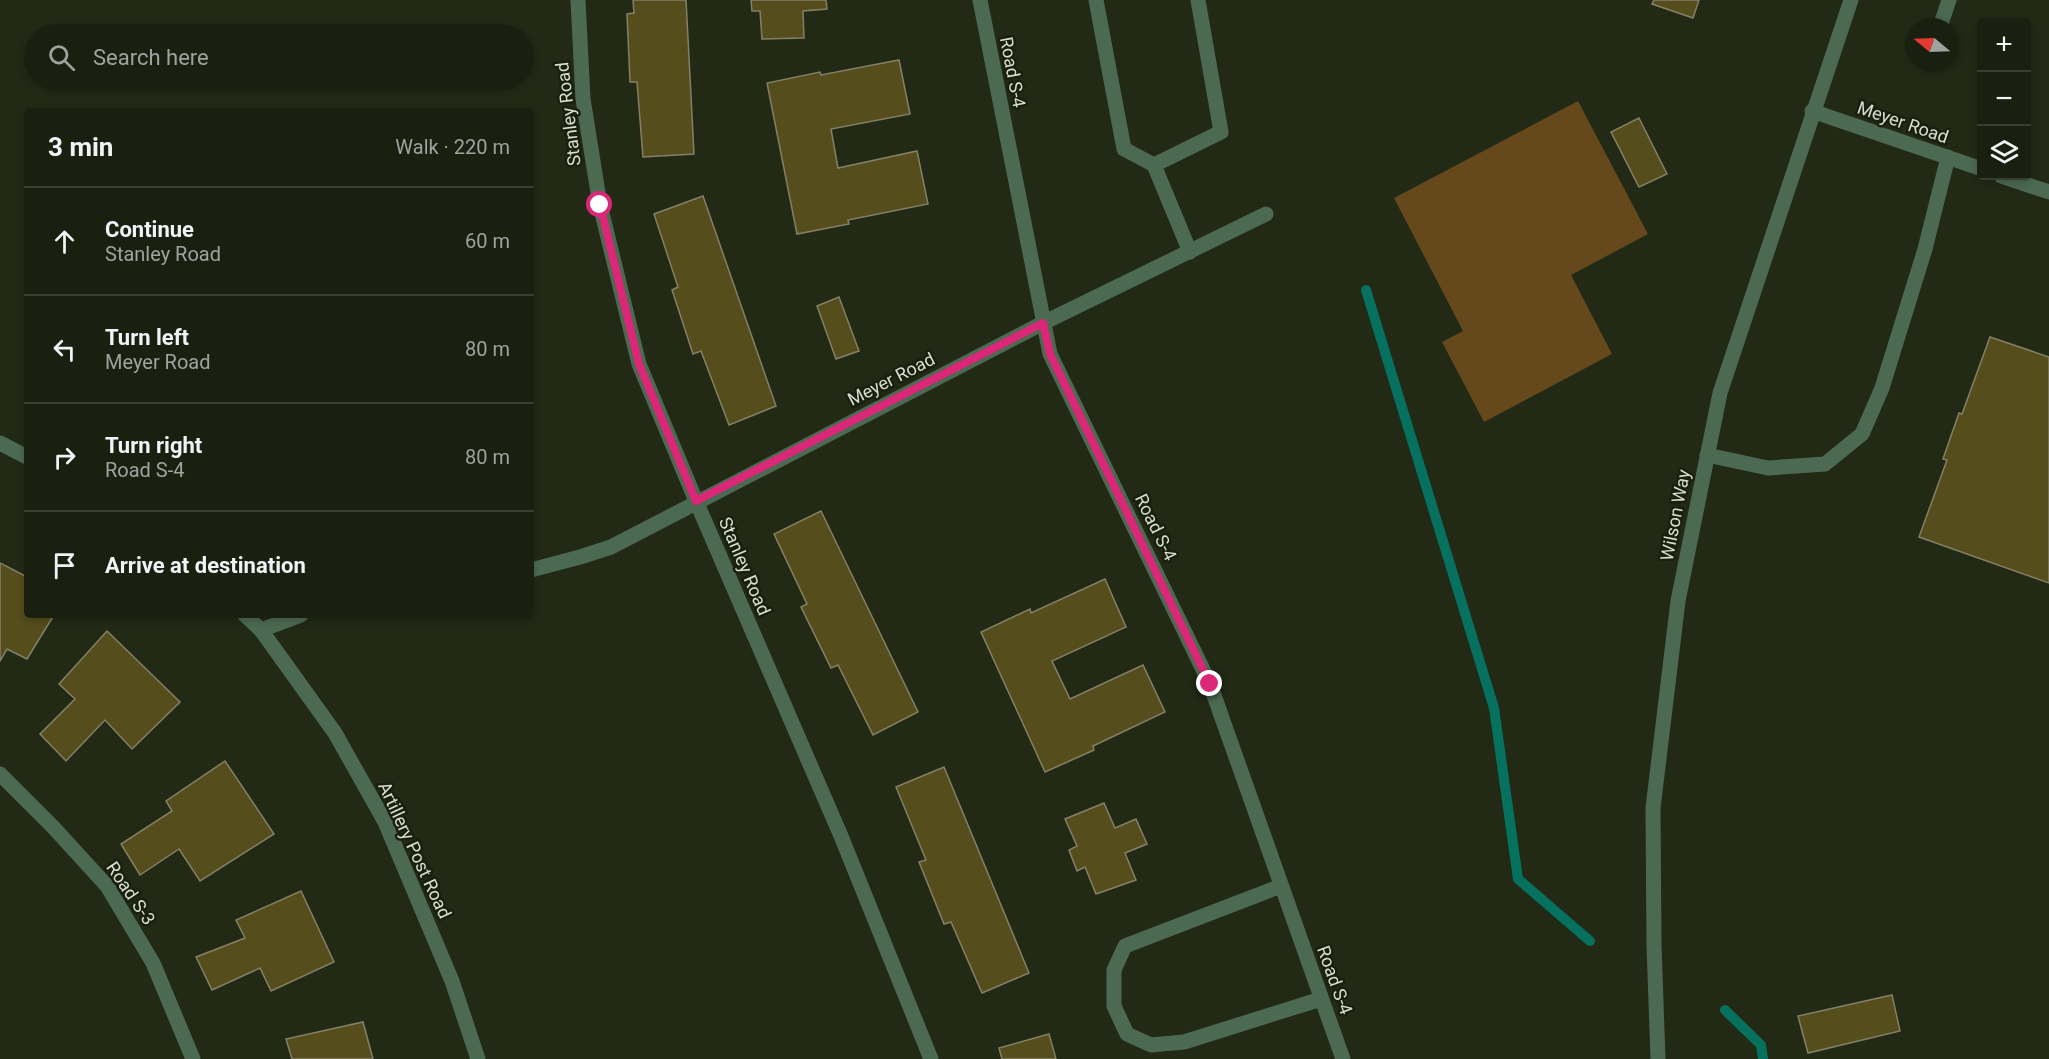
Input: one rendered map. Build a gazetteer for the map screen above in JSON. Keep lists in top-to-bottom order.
{
  "streets": {
    "street": [
      "Road S-4",
      "Stanley Road",
      "Meyer Road",
      "Wilson Way",
      "Artillery Post Road",
      "Road S-3"
    ]
  },
  "crossings": [
    ["Road S-4", "Meyer Road"],
    ["Stanley Road", "Meyer Road"],
    ["Meyer Road", "Wilson Way"]
  ],
  "north": "left",
  "page": {
    "map_buttons": ["+", "−"],
    "search": "Search here",
    "heading": ["3 min", "Walk · 220 m"],
    "list": [
      ["Continue", "Stanley Road", "60 m"],
      ["Turn left", "Meyer Road", "80 m"],
      ["Turn right", "Road S-4", "80 m"],
      "Arrive at destination"
    ]
  }
}
